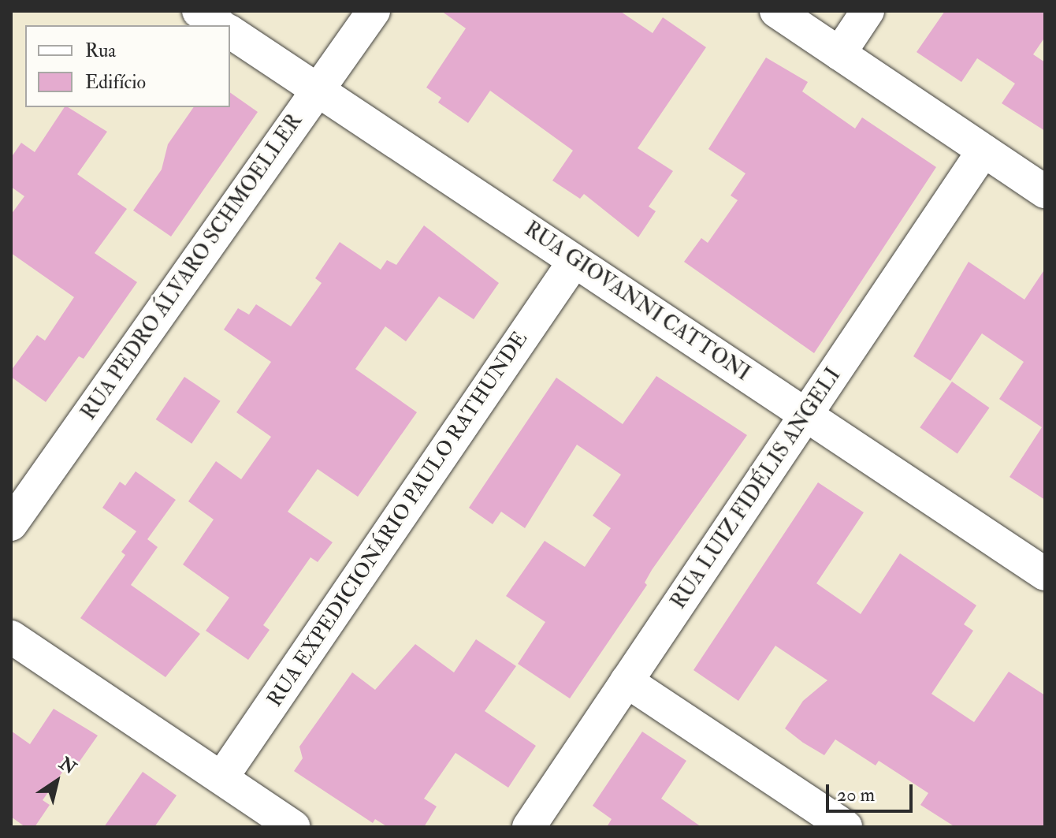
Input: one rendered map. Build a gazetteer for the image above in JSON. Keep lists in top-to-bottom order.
{
  "streets": {
    "street": [
      "RUA PEDRO ÁLVARO SCHMOELLER",
      "RUA GIOVANNI CATTONI",
      "RUA LUIZ FIDÉLIS ANGELI",
      "RUA EXPEDICIONÁRIO PAULO RATHUNDE"
    ]
  },
  "crossings": [
    ["RUA PEDRO ÁLVARO SCHMOELLER", "RUA GIOVANNI CATTONI"],
    ["RUA GIOVANNI CATTONI", "RUA LUIZ FIDÉLIS ANGELI"],
    ["RUA GIOVANNI CATTONI", "RUA EXPEDICIONÁRIO PAULO RATHUNDE"]
  ],
  "legend": ["Rua", "Edifício"],
  "scale_bar": "20 m",
  "north": "top right"
}
